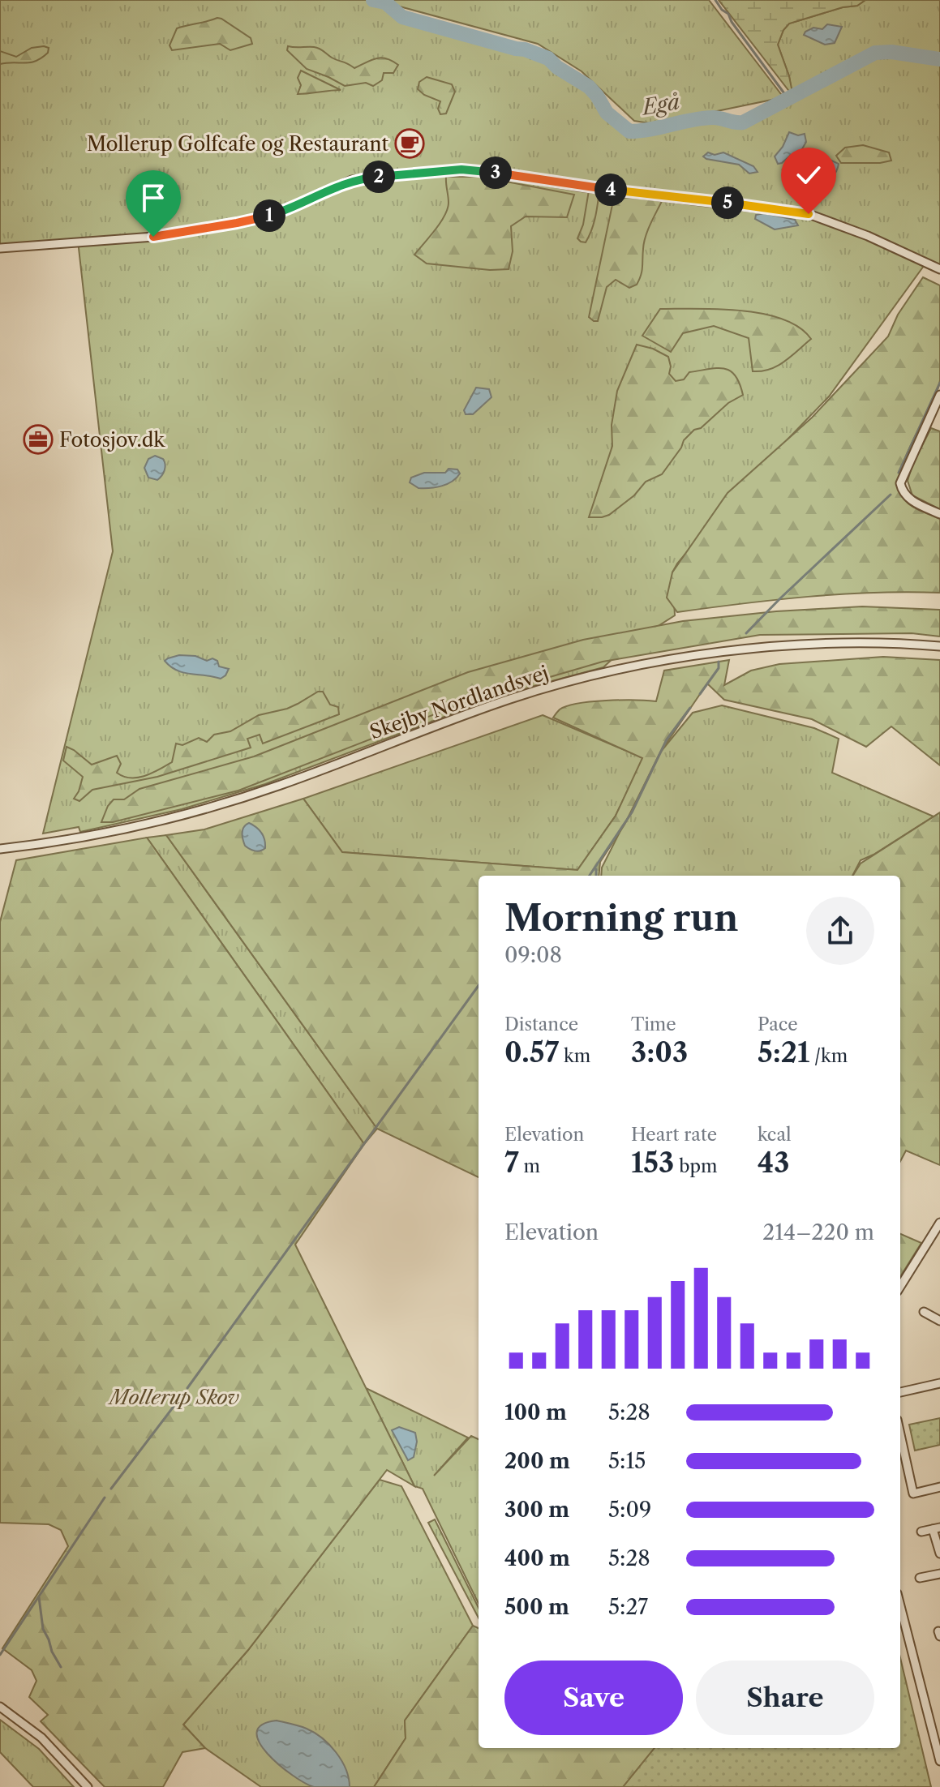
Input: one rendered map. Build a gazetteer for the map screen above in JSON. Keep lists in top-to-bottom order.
{
  "streets": {
    "street": ["Skejby Nordlandsvej"]
  },
  "water": ["Egå"],
  "parks": ["Mollerup Skov"],
  "places": {
    "cafe": ["Mollerup Golfcafe og Restaurant"],
    "office": ["Fotosjov.dk"]
  },
  "page": {
    "pins": [
      "3",
      "2",
      "4",
      "5",
      "1"
    ],
    "heading": ["Morning run", "09:08"],
    "stats": [
      ["Distance", "0.57 km"],
      ["Time", "3:03"],
      ["Pace", "5:21 /km"],
      ["Elevation", "7 m"],
      ["Heart rate", "153 bpm"],
      ["kcal", "43"]
    ],
    "chart": ["Elevation", "214–220 m"],
    "list": [
      {
        "name": "100 m",
        "note": "5:28"
      },
      {
        "name": "200 m",
        "note": "5:15"
      },
      {
        "name": "300 m",
        "note": "5:09"
      },
      {
        "name": "400 m",
        "note": "5:28"
      },
      {
        "name": "500 m",
        "note": "5:27"
      }
    ],
    "buttons": ["Save", "Share"]
  }
}
